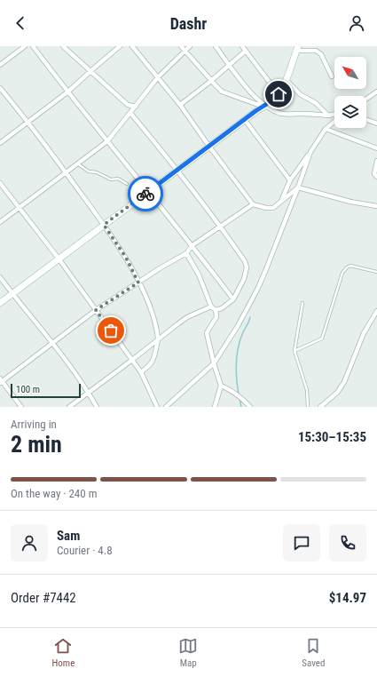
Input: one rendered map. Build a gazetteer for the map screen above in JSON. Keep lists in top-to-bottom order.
{
  "scale_bar": "100 m",
  "north": "top left",
  "page": {
    "header": "Dashr",
    "scale": "100 m",
    "heading": ["2 min", "Arriving in", "15:30–15:35"],
    "panel": [
      "Sam",
      "Courier · 4.8",
      "Order #7442",
      "$14.97"
    ],
    "bar": "On the way · 240 m",
    "tabs": ["Home", "Map", "Saved"]
  }
}
